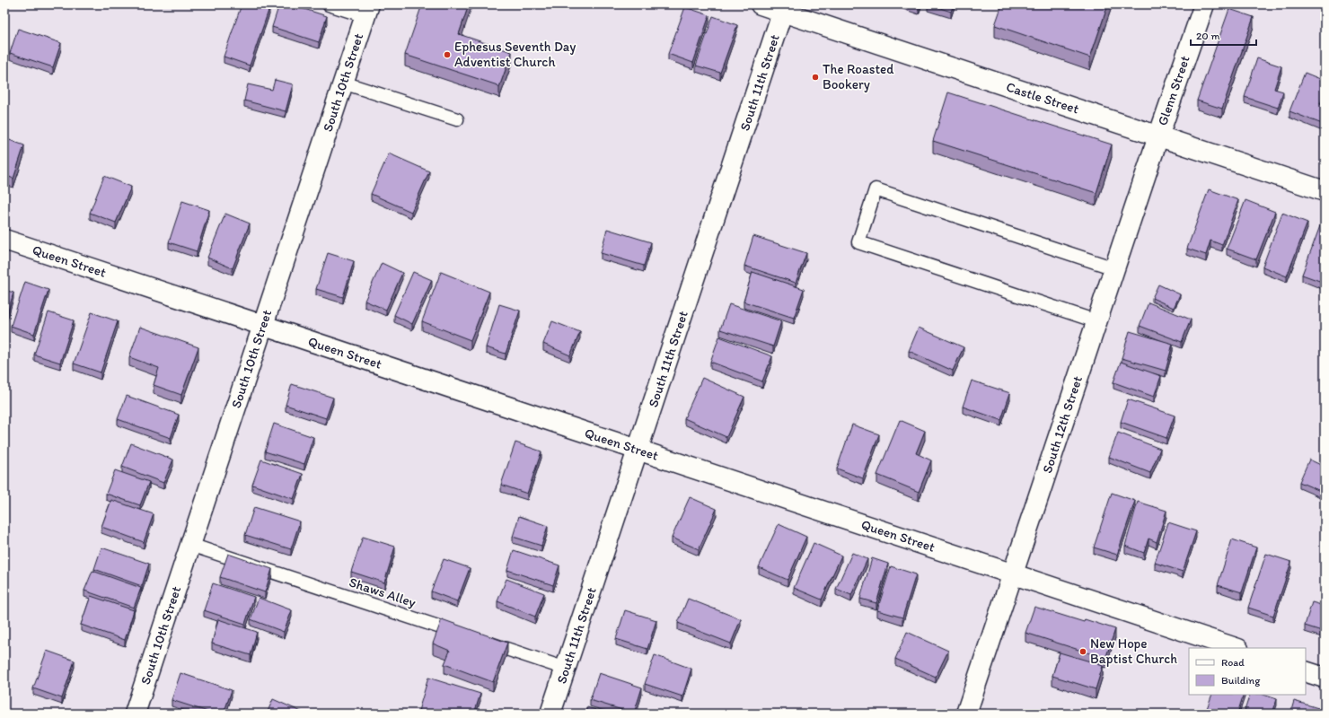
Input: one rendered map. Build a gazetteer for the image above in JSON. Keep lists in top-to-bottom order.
{
  "streets": {
    "street": [
      "South 10th Street",
      "South 11th Street",
      "Glenn Street",
      "Castle Street",
      "Queen Street",
      "South 12th Street"
    ],
    "lane": ["Shaws Alley"]
  },
  "crossings": [
    ["South 10th Street", "Queen Street"],
    ["South 10th Street", "Shaws Alley"],
    ["South 11th Street", "Castle Street"],
    ["South 11th Street", "Queen Street"],
    ["Glenn Street", "Castle Street"],
    ["Glenn Street", "South 12th Street"],
    ["Castle Street", "South 12th Street"],
    ["Queen Street", "South 12th Street"]
  ],
  "places": ["Ephesus Seventh Day Adventist Church", "The Roasted Bookery", "New Hope Baptist Church"],
  "legend": ["Road", "Building"],
  "scale_bar": "20 m"
}
